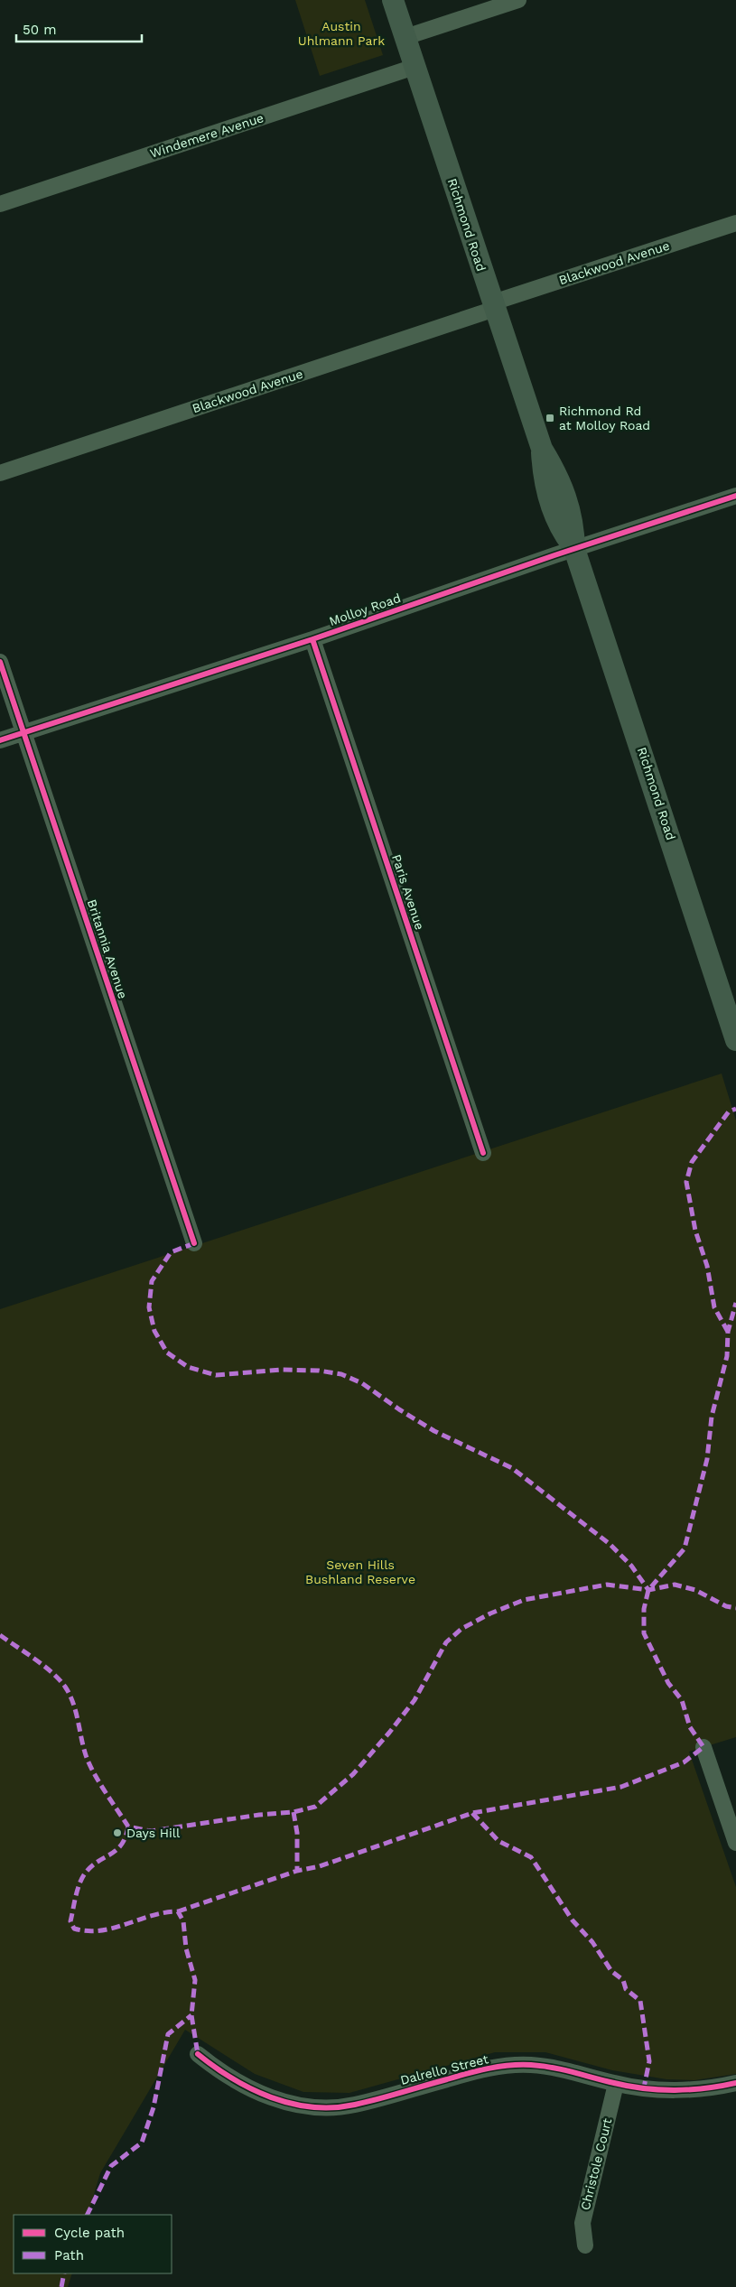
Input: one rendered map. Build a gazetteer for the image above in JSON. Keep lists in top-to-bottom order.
{
  "streets": {
    "main road": ["Richmond Road"],
    "street": [
      "Windemere Avenue",
      "Blackwood Avenue",
      "Molloy Road",
      "Paris Avenue",
      "Britannia Avenue",
      "Dalrello Street",
      "Christole Court"
    ]
  },
  "crossings": [
    ["Windemere Avenue", "Richmond Road"],
    ["Richmond Road", "Blackwood Avenue"],
    ["Richmond Road", "Molloy Road"],
    ["Molloy Road", "Paris Avenue"],
    ["Molloy Road", "Britannia Avenue"],
    ["Dalrello Street", "Christole Court"]
  ],
  "parks": ["Austin Uhlmann Park", "Seven Hills Bushland Reserve"],
  "places": {
    "transit": ["Richmond Rd at Molloy Road"],
    "other": ["Days Hill"]
  },
  "legend": ["Cycle path", "Path"],
  "scale_bar": "50 m"
}
